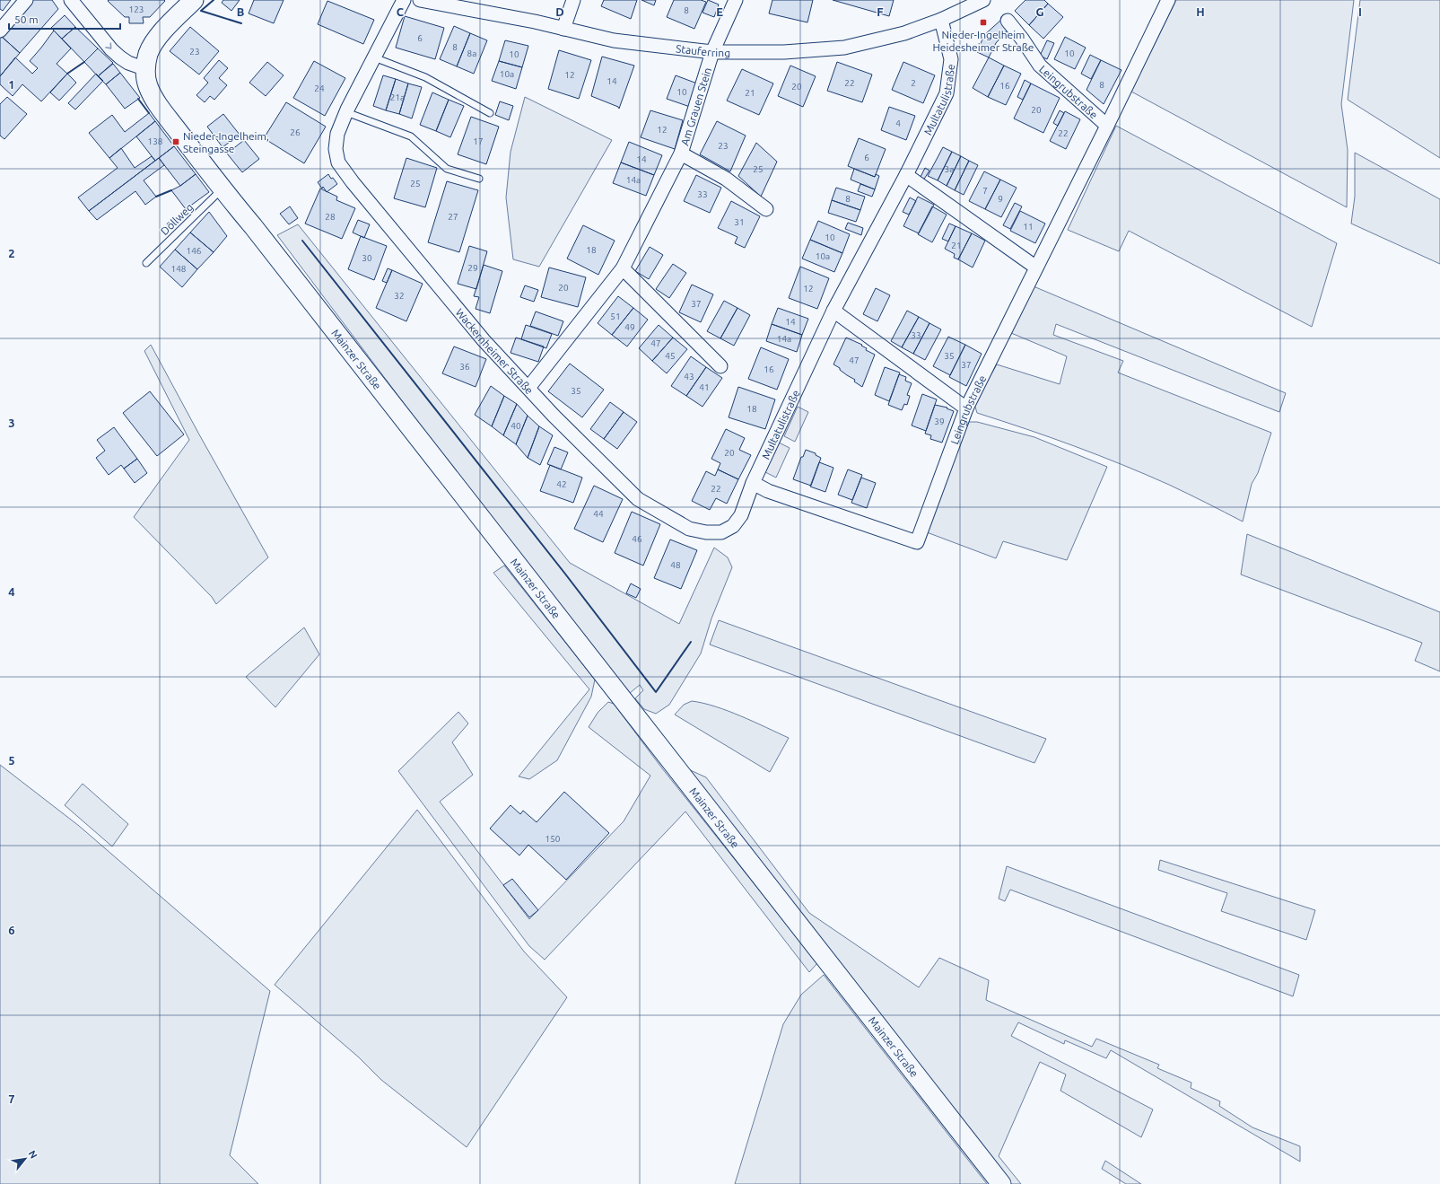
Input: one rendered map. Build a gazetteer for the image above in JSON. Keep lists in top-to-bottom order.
{
  "streets": {
    "main road": ["Mainzer Straße"],
    "street": [
      "Stauferring",
      "Leingrubstraße",
      "Multatulistraße",
      "Am Grauen Stein",
      "Wackernheimer Straße"
    ],
    "lane": ["Döllweg"]
  },
  "crossings": [
    ["Stauferring", "Multatulistraße"],
    ["Stauferring", "Am Grauen Stein"],
    ["Leingrubstraße", "Multatulistraße"],
    ["Multatulistraße", "Wackernheimer Straße"],
    ["Am Grauen Stein", "Wackernheimer Straße"],
    ["Döllweg", "Mainzer Straße"]
  ],
  "places": {
    "transit": ["Nieder-Ingelheim Heidesheimer Straße", "Nieder-Ingelheim, Steingasse"]
  },
  "house_numbers": [
    "123",
    "8",
    "6",
    "8",
    "23",
    "8a",
    "10",
    "10",
    "10a",
    "12",
    "14",
    "22",
    "2",
    "8",
    "16",
    "20",
    "24",
    "10",
    "21",
    "21a",
    "20",
    "4",
    "12",
    "26",
    "22",
    "138",
    "17",
    "23",
    "6",
    "14",
    "25",
    "3a",
    "14a",
    "25",
    "7",
    "33",
    "8",
    "9",
    "28",
    "27",
    "31",
    "11",
    "10",
    "21",
    "18",
    "146",
    "10a",
    "30",
    "29",
    "148",
    "20",
    "12",
    "32",
    "37",
    "51",
    "14",
    "49",
    "33",
    "14a",
    "47",
    "45",
    "35",
    "47",
    "37",
    "36",
    "16",
    "43",
    "41",
    "35",
    "18",
    "39",
    "40",
    "20",
    "42",
    "22",
    "44",
    "46",
    "48",
    "150"
  ],
  "scale_bar": "50 m",
  "north": "top right",
  "grid": {
    "columns": [
      "B",
      "C",
      "D",
      "E",
      "F",
      "G",
      "H",
      "I"
    ],
    "rows": [
      "1",
      "2",
      "3",
      "4",
      "5",
      "6",
      "7"
    ]
  }
}
